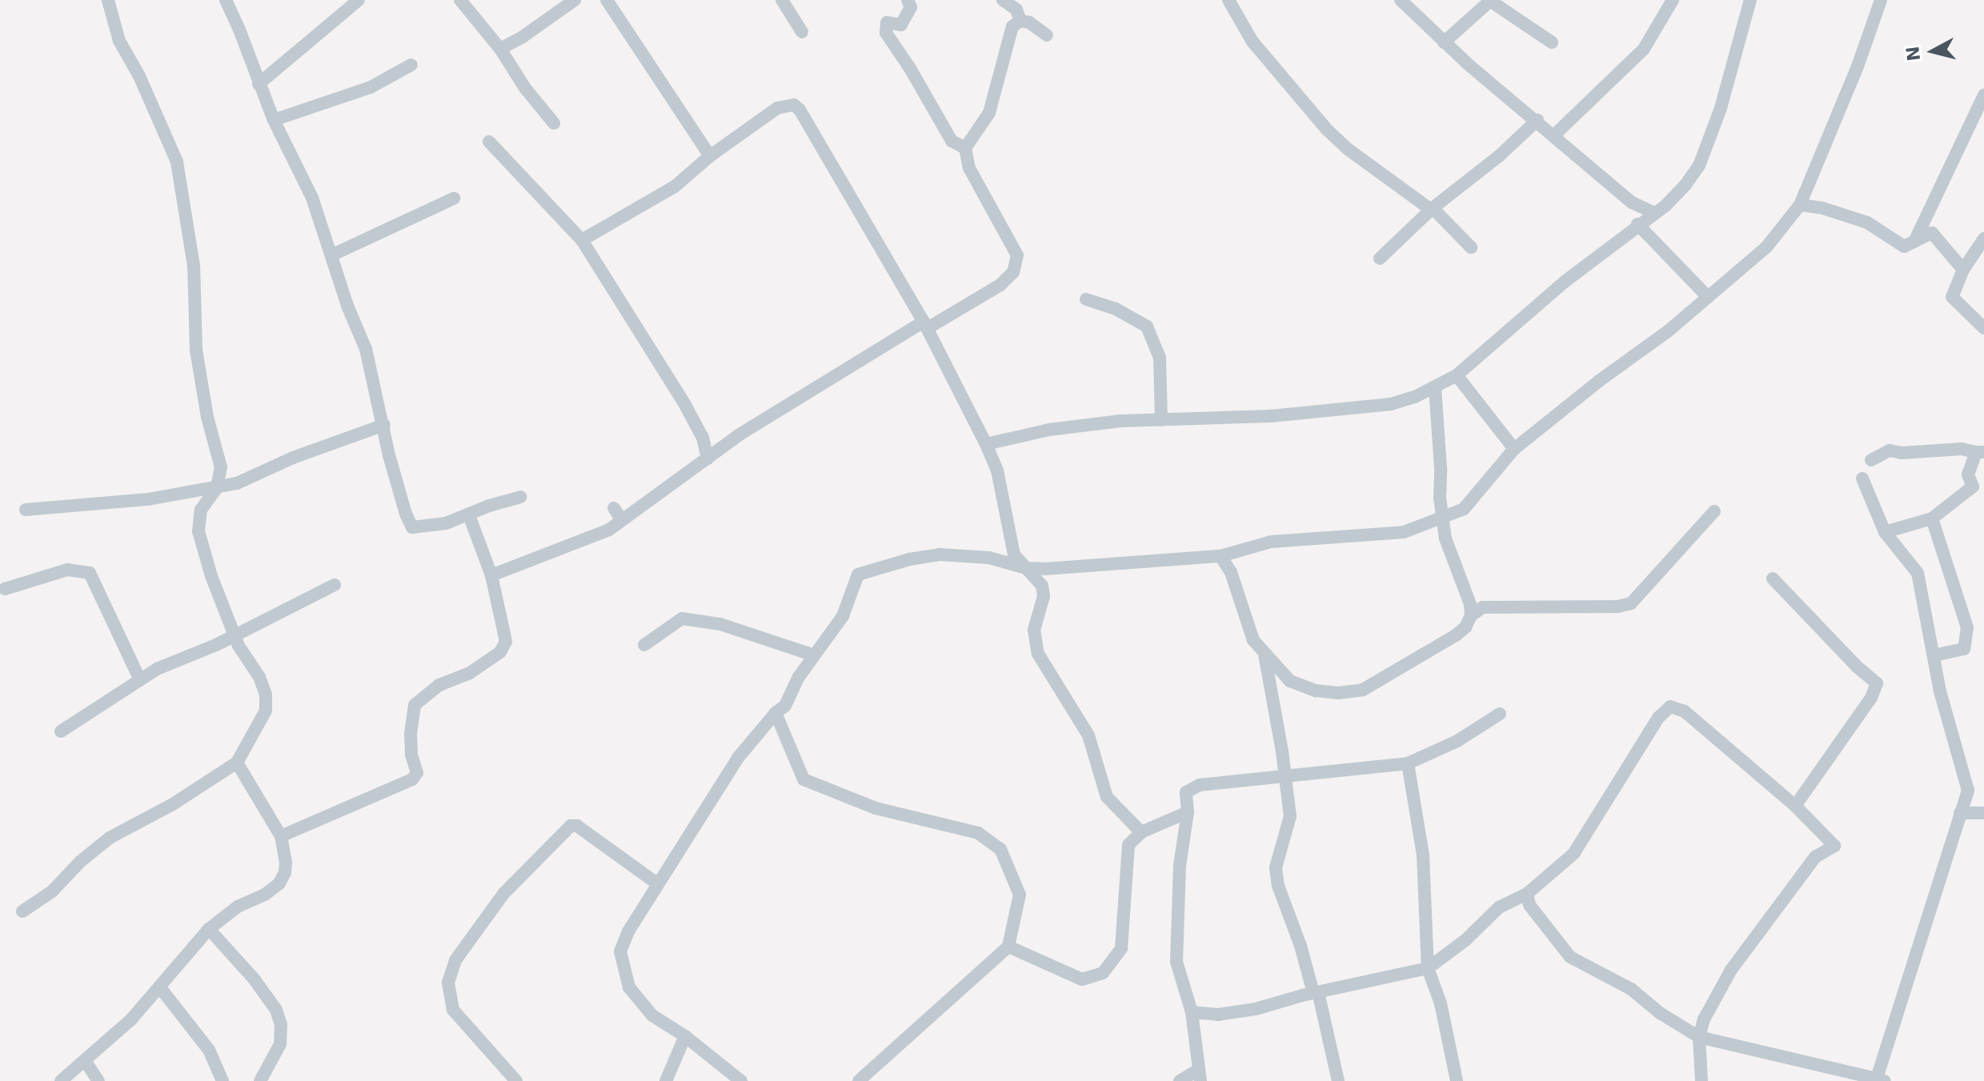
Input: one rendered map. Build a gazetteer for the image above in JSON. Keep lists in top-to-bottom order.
{
  "north": "left"
}
